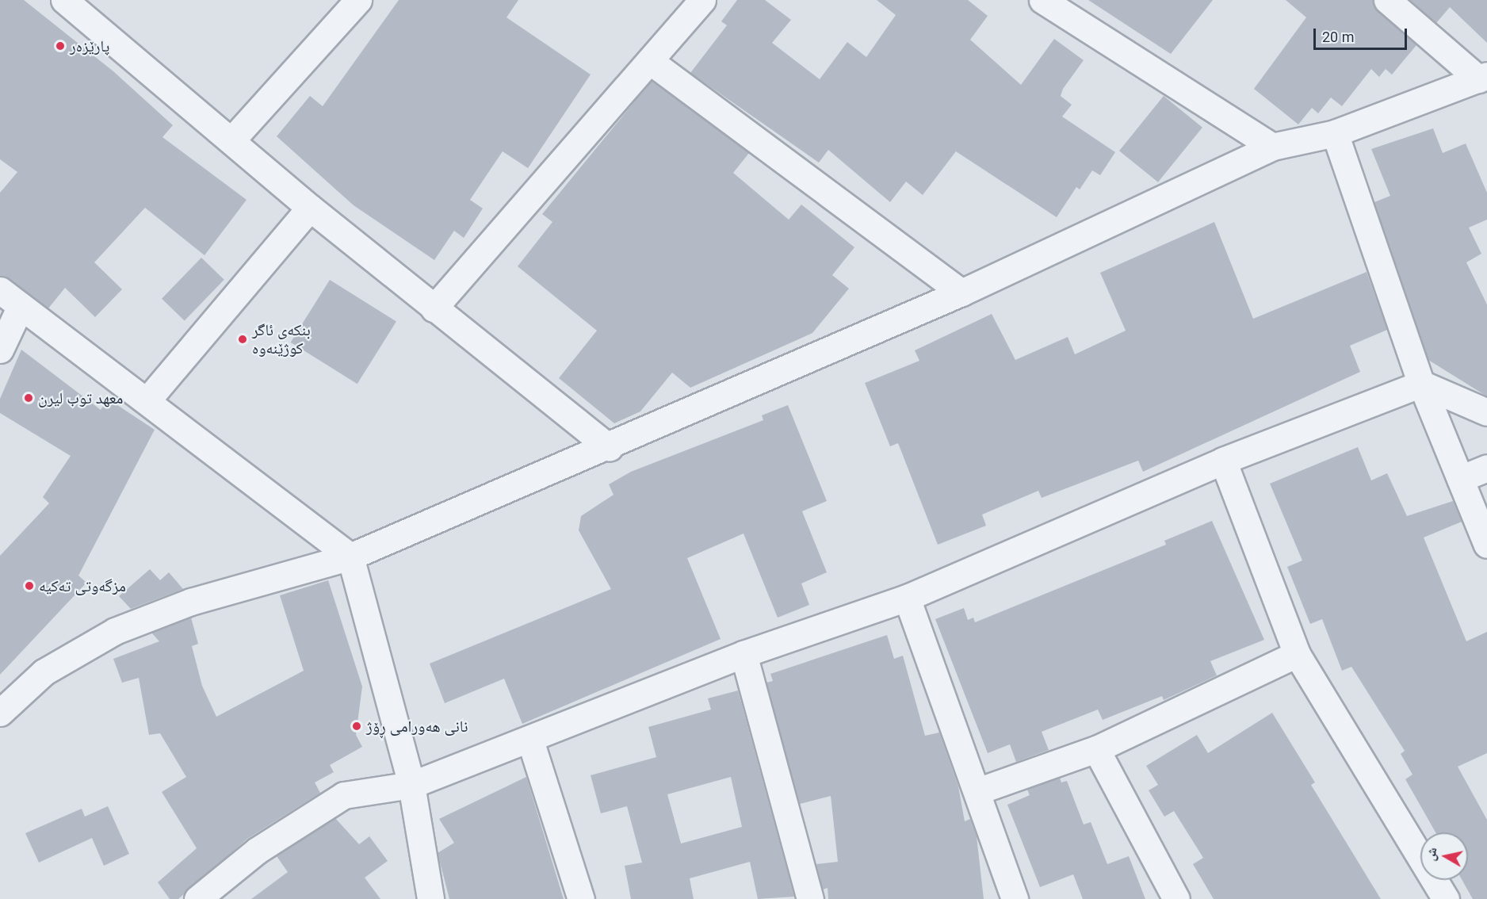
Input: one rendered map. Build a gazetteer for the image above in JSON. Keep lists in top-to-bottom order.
{
  "places": [
    "پارێزەر",
    "بنکەی ئاگر کوژێنەوە",
    "معهد توب ليرن",
    "مزگەوتی تەکیە",
    "نانی هەورامی ڕۆژ"
  ],
  "scale_bar": "20 m",
  "north": "left"
}
